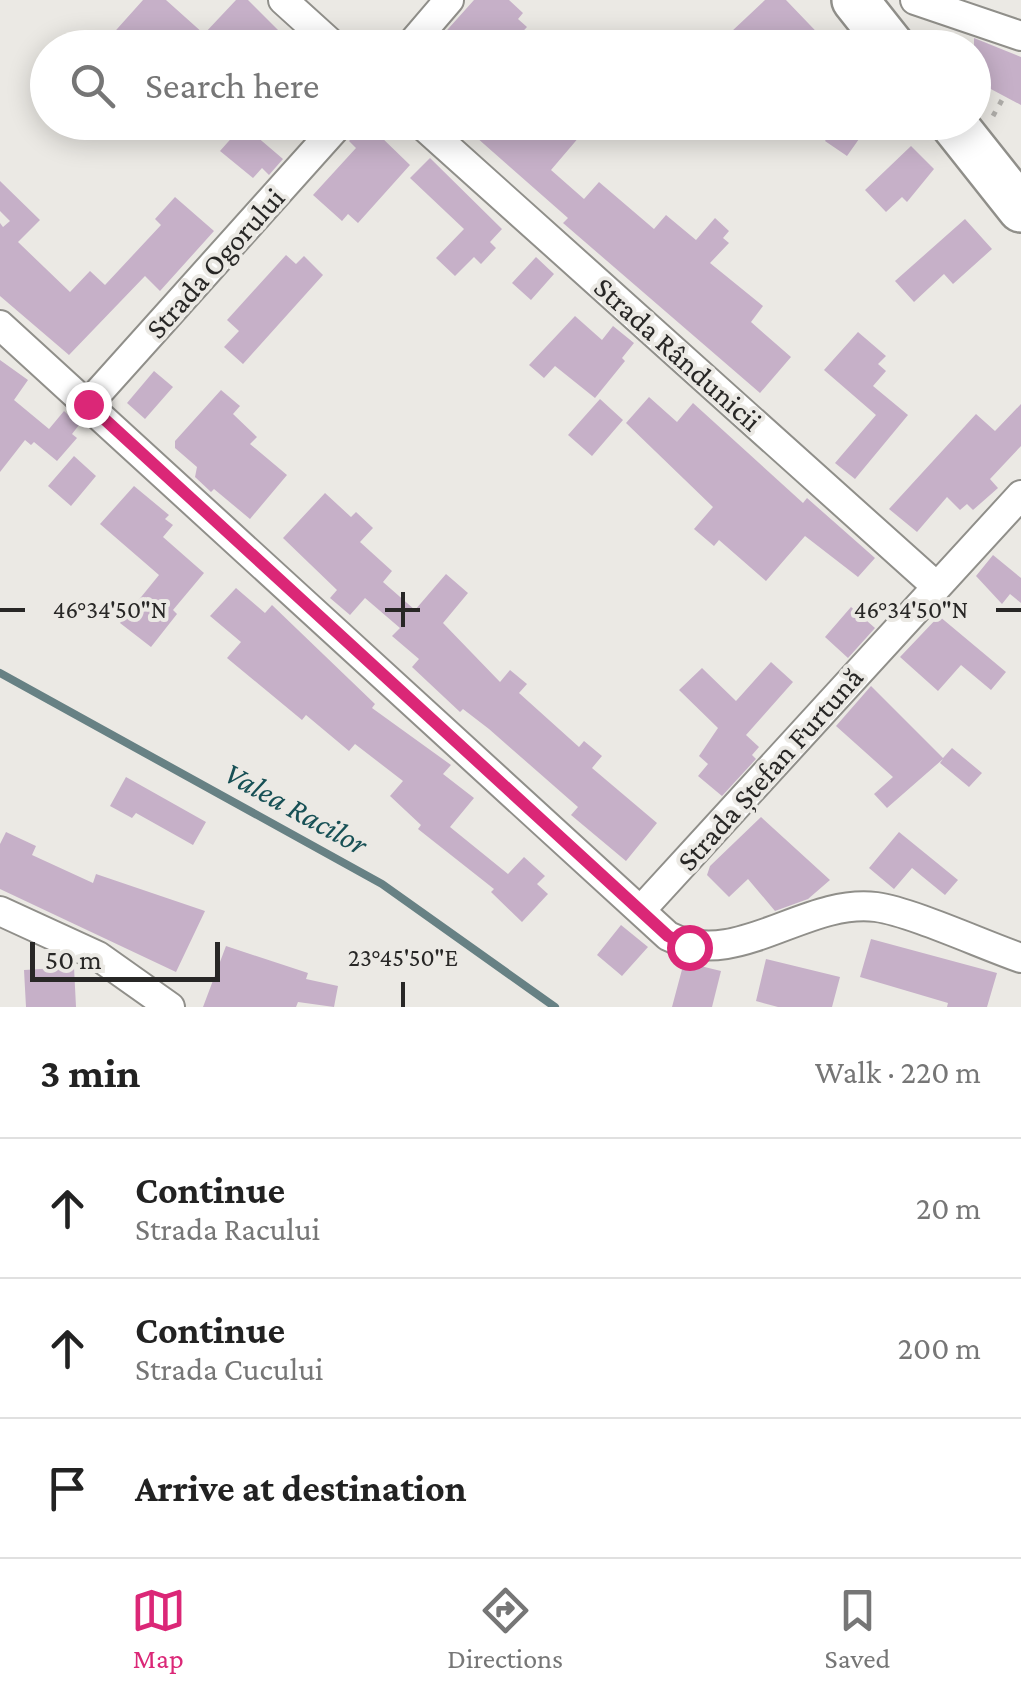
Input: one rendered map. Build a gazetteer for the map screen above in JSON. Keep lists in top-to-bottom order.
{
  "streets": {
    "street": ["Strada Ogorului", "Strada Rândunicii", "Strada Ștefan Furtună"]
  },
  "crossings": [
    ["Strada Rândunicii", "Strada Ștefan Furtună"]
  ],
  "water": ["Valea Racilor"],
  "scale_bar": "50 m",
  "page": {
    "search": "Search here",
    "scale": "50 m",
    "heading": ["3 min", "Walk · 220 m"],
    "list": [
      ["Continue", "Strada Racului", "20 m"],
      ["Continue", "Strada Cucului", "200 m"],
      "Arrive at destination"
    ],
    "nav": ["Map", "Directions", "Saved"]
  },
  "coordinates": ["46°34'50\"N", "23°45'50\"E"]
}
